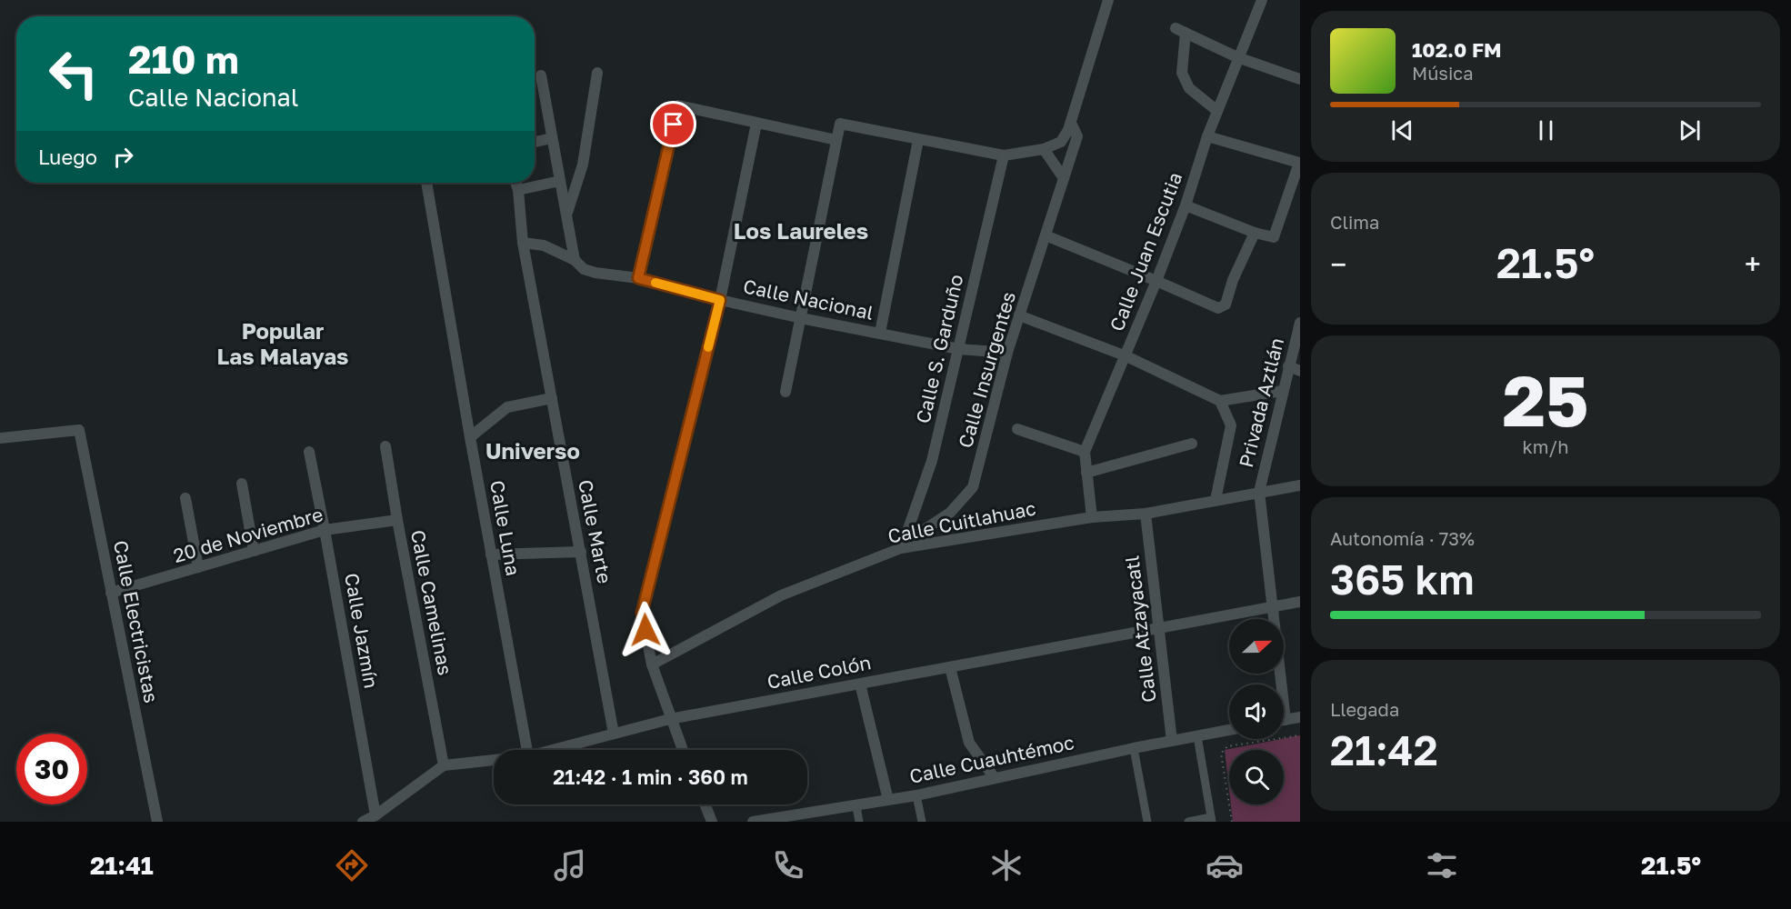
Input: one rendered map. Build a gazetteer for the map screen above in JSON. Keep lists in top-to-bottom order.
{
  "streets": {
    "street": [
      "Calle Juan Escutia",
      "Calle Nacional",
      "Calle S. Garduño",
      "Calle Insurgentes",
      "Privada Aztlán",
      "Calle Cuitlahuac",
      "Calle Luna",
      "Calle Marte",
      "20 de Noviembre",
      "Calle Camelinas",
      "Calle Electricistas",
      "Calle Atzayacatl",
      "Calle Jazmín",
      "Calle Colón",
      "Calle Cuauhtémoc"
    ]
  },
  "crossings": [
    ["Calle Nacional", "Calle S. Garduño"],
    ["Calle Nacional", "Calle Insurgentes"],
    ["Calle Nacional", "Calle Marte"],
    ["Calle S. Garduño", "Calle Insurgentes"],
    ["Calle S. Garduño", "Calle Cuitlahuac"],
    ["Calle Insurgentes", "Calle Cuitlahuac"],
    ["Privada Aztlán", "Calle Cuitlahuac"],
    ["Privada Aztlán", "Calle Colón"],
    ["Calle Cuitlahuac", "Calle Atzayacatl"],
    ["Calle Marte", "Calle Colón"],
    ["20 de Noviembre", "Calle Camelinas"],
    ["20 de Noviembre", "Calle Electricistas"],
    ["20 de Noviembre", "Calle Jazmín"],
    ["Calle Camelinas", "Calle Colón"],
    ["Calle Atzayacatl", "Calle Colón"],
    ["Calle Atzayacatl", "Calle Cuauhtémoc"],
    ["Calle Jazmín", "Calle Colón"]
  ],
  "districts": ["Los Laureles", "Popular Las Malayas", "Universo"],
  "north": "right",
  "page": {
    "turn": ["210 m", "Calle Nacional"],
    "song": ["102.0 FM", "Música"],
    "then": "Luego",
    "tile": [
      "Clima",
      ["25", "km/h"],
      ["Autonomía · 73%", "365 km"],
      ["Llegada", "21:42"]
    ],
    "heat": ["−", "21.5°", "+"],
    "limit": "30",
    "trip": "21:42 · 1 min · 360 m",
    "tabs": ["21:41", "21.5°"]
  }
}
